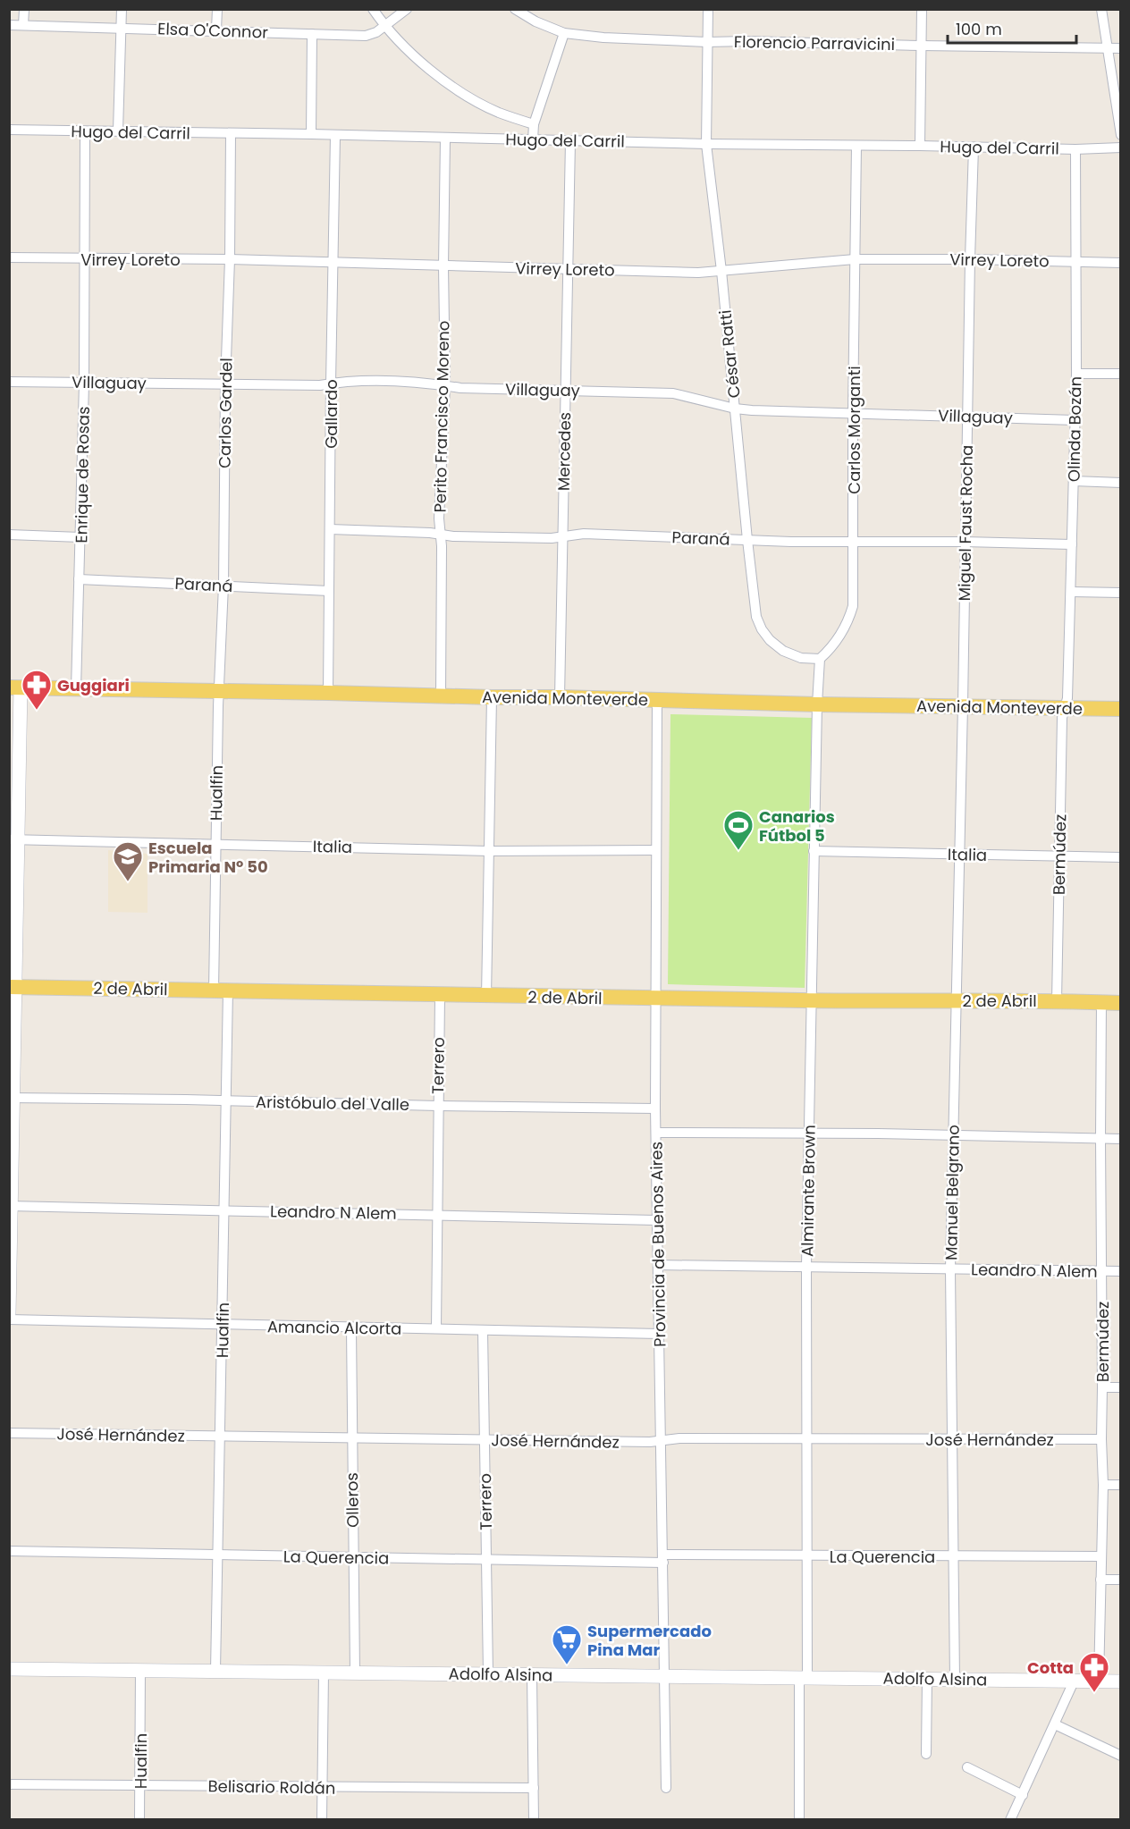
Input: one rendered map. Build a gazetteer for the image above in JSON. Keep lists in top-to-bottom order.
{
  "streets": {
    "main road": ["Avenida Monteverde", "2 de Abril"],
    "street": [
      "Elsa O'Connor",
      "Florencio Parravicini",
      "Hugo del Carril",
      "Virrey Loreto",
      "César Ratti",
      "Villaguay",
      "Carlos Gardel",
      "Gallardo",
      "Perito Francisco Moreno",
      "Olinda Bozán",
      "Carlos Morganti",
      "Mercedes",
      "Enrique de Rosas",
      "Miguel Faust Rocha",
      "Paraná",
      "Hualfin",
      "Italia",
      "Bermúdez",
      "Terrero",
      "Aristóbulo del Valle",
      "Almirante Brown",
      "Manuel Belgrano",
      "Leandro N Alem",
      "Provincia de Buenos Aires",
      "Amancio Alcorta",
      "José Hernández",
      "Olleros",
      "La Querencia",
      "Adolfo Alsina",
      "Belisario Roldán"
    ]
  },
  "crossings": [
    ["Florencio Parravicini", "César Ratti"],
    ["Hugo del Carril", "César Ratti"],
    ["Hugo del Carril", "Carlos Gardel"],
    ["Hugo del Carril", "Gallardo"],
    ["Hugo del Carril", "Perito Francisco Moreno"],
    ["Hugo del Carril", "Olinda Bozán"],
    ["Hugo del Carril", "Carlos Morganti"],
    ["Hugo del Carril", "Mercedes"],
    ["Hugo del Carril", "Enrique de Rosas"],
    ["Hugo del Carril", "Miguel Faust Rocha"],
    ["Virrey Loreto", "César Ratti"],
    ["Virrey Loreto", "Carlos Gardel"],
    ["Virrey Loreto", "Gallardo"],
    ["Virrey Loreto", "Perito Francisco Moreno"],
    ["Virrey Loreto", "Olinda Bozán"],
    ["Virrey Loreto", "Carlos Morganti"],
    ["Virrey Loreto", "Mercedes"],
    ["Virrey Loreto", "Enrique de Rosas"],
    ["Virrey Loreto", "Miguel Faust Rocha"],
    ["César Ratti", "Villaguay"],
    ["César Ratti", "Carlos Morganti"],
    ["César Ratti", "Paraná"],
    ["Villaguay", "Carlos Gardel"],
    ["Villaguay", "Gallardo"],
    ["Villaguay", "Perito Francisco Moreno"],
    ["Villaguay", "Olinda Bozán"],
    ["Villaguay", "Carlos Morganti"],
    ["Villaguay", "Mercedes"],
    ["Villaguay", "Enrique de Rosas"],
    ["Villaguay", "Miguel Faust Rocha"],
    ["Carlos Gardel", "Paraná"],
    ["Carlos Gardel", "Avenida Monteverde"],
    ["Carlos Gardel", "Hualfin"],
    ["Gallardo", "Paraná"],
    ["Gallardo", "Avenida Monteverde"],
    ["Perito Francisco Moreno", "Paraná"],
    ["Perito Francisco Moreno", "Avenida Monteverde"],
    ["Olinda Bozán", "Paraná"],
    ["Olinda Bozán", "Avenida Monteverde"],
    ["Olinda Bozán", "Bermúdez"],
    ["Carlos Morganti", "Paraná"],
    ["Mercedes", "Paraná"],
    ["Mercedes", "Avenida Monteverde"],
    ["Enrique de Rosas", "Paraná"],
    ["Enrique de Rosas", "Avenida Monteverde"],
    ["Miguel Faust Rocha", "Paraná"],
    ["Miguel Faust Rocha", "Avenida Monteverde"],
    ["Miguel Faust Rocha", "Manuel Belgrano"],
    ["Avenida Monteverde", "Hualfin"],
    ["Avenida Monteverde", "Bermúdez"],
    ["Avenida Monteverde", "Almirante Brown"],
    ["Avenida Monteverde", "Manuel Belgrano"],
    ["Avenida Monteverde", "Provincia de Buenos Aires"],
    ["Hualfin", "Italia"],
    ["Hualfin", "2 de Abril"],
    ["Hualfin", "Aristóbulo del Valle"],
    ["Hualfin", "Leandro N Alem"],
    ["Hualfin", "Amancio Alcorta"],
    ["Hualfin", "José Hernández"],
    ["Hualfin", "La Querencia"],
    ["Hualfin", "Adolfo Alsina"],
    ["Hualfin", "Belisario Roldán"],
    ["Italia", "Bermúdez"],
    ["Italia", "Almirante Brown"],
    ["Italia", "Manuel Belgrano"],
    ["Italia", "Provincia de Buenos Aires"],
    ["Bermúdez", "2 de Abril"],
    ["Bermúdez", "Leandro N Alem"],
    ["Bermúdez", "José Hernández"],
    ["Bermúdez", "La Querencia"],
    ["Bermúdez", "Adolfo Alsina"],
    ["2 de Abril", "Terrero"],
    ["2 de Abril", "Almirante Brown"],
    ["2 de Abril", "Manuel Belgrano"],
    ["2 de Abril", "Provincia de Buenos Aires"],
    ["Terrero", "Aristóbulo del Valle"],
    ["Terrero", "Leandro N Alem"],
    ["Terrero", "Amancio Alcorta"],
    ["Terrero", "José Hernández"],
    ["Terrero", "La Querencia"],
    ["Terrero", "Adolfo Alsina"],
    ["Aristóbulo del Valle", "Provincia de Buenos Aires"],
    ["Almirante Brown", "Leandro N Alem"],
    ["Almirante Brown", "José Hernández"],
    ["Almirante Brown", "La Querencia"],
    ["Almirante Brown", "Adolfo Alsina"],
    ["Manuel Belgrano", "Leandro N Alem"],
    ["Manuel Belgrano", "José Hernández"],
    ["Manuel Belgrano", "La Querencia"],
    ["Manuel Belgrano", "Adolfo Alsina"],
    ["Leandro N Alem", "Provincia de Buenos Aires"],
    ["Provincia de Buenos Aires", "Amancio Alcorta"],
    ["Provincia de Buenos Aires", "José Hernández"],
    ["Provincia de Buenos Aires", "La Querencia"],
    ["Provincia de Buenos Aires", "Adolfo Alsina"],
    ["Amancio Alcorta", "Olleros"],
    ["José Hernández", "Olleros"],
    ["Olleros", "La Querencia"],
    ["Olleros", "Adolfo Alsina"]
  ],
  "places": {
    "pharmacy": ["Guggiari", "Cotta"],
    "sports": ["Canarios Fútbol 5"],
    "school or university": ["Escuela Primaria Nº 50"],
    "supermarket": ["Supermercado Pina Mar"]
  },
  "scale_bar": "100 m"
}
